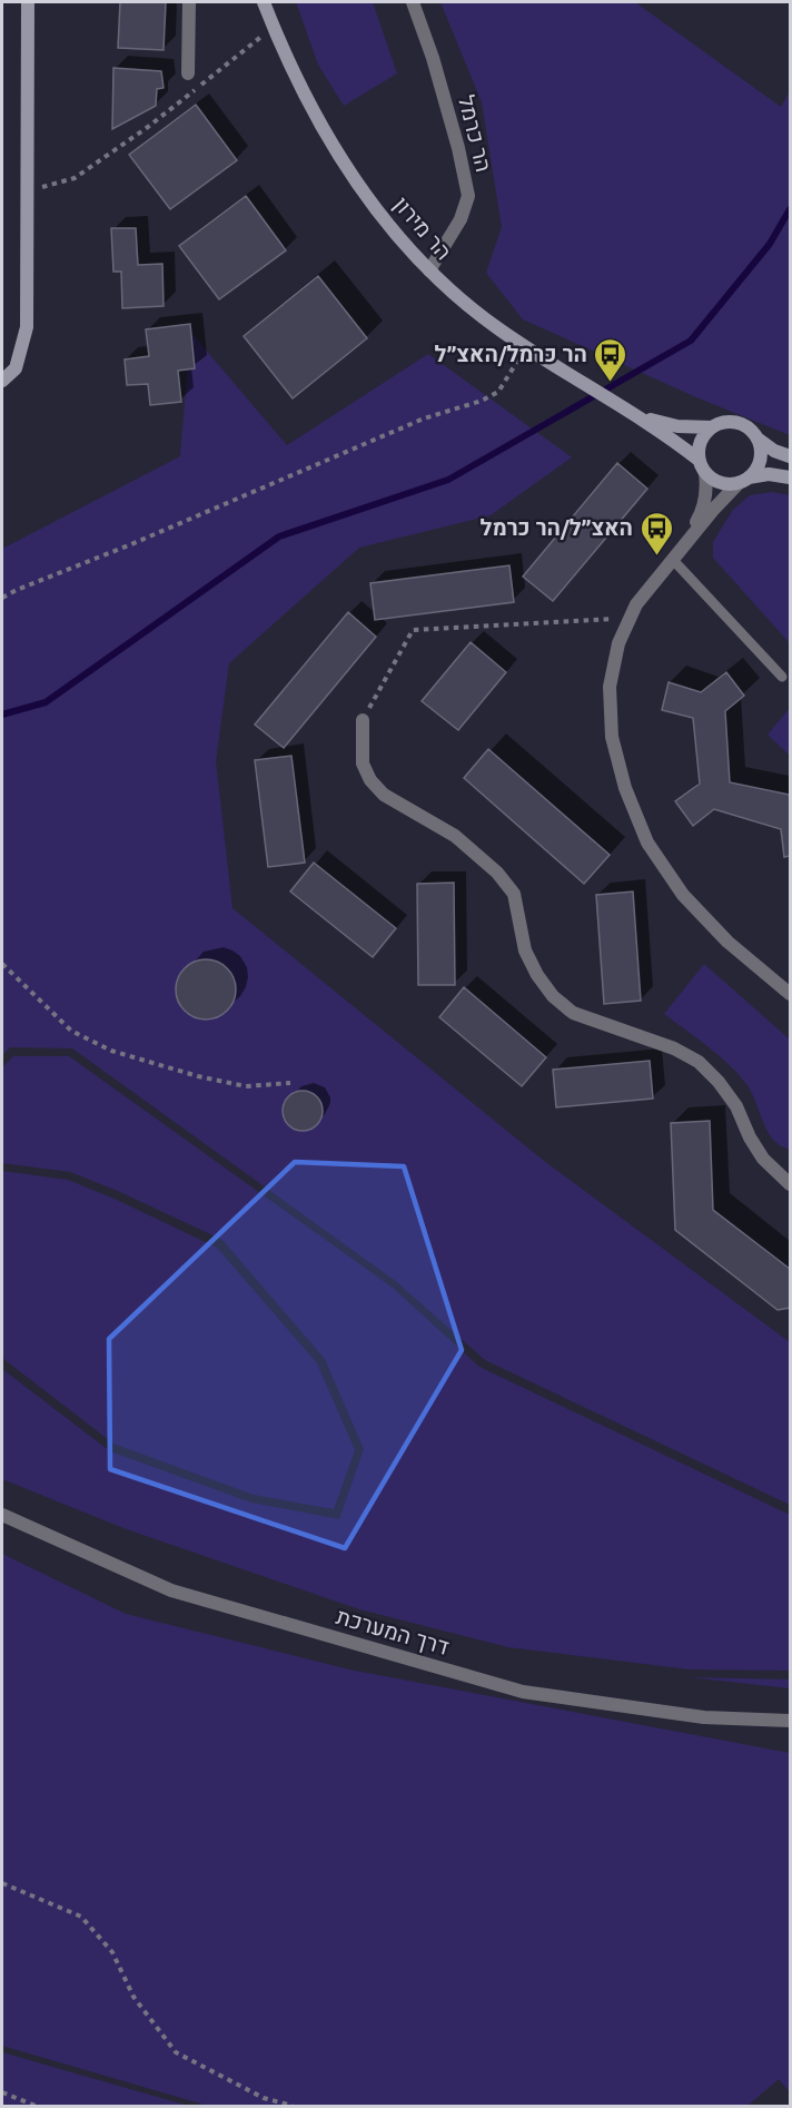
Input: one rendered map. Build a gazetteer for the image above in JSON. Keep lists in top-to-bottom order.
{
  "streets": {
    "street": ["הר כרמל", "הר מירון", "דרך המערכת"]
  },
  "crossings": [
    ["הר כרמל", "הר מירון"]
  ],
  "places": {
    "bus stop": ["הר כרמל/האצ״ל", "האצ״ל/הר כרמל"]
  }
}
